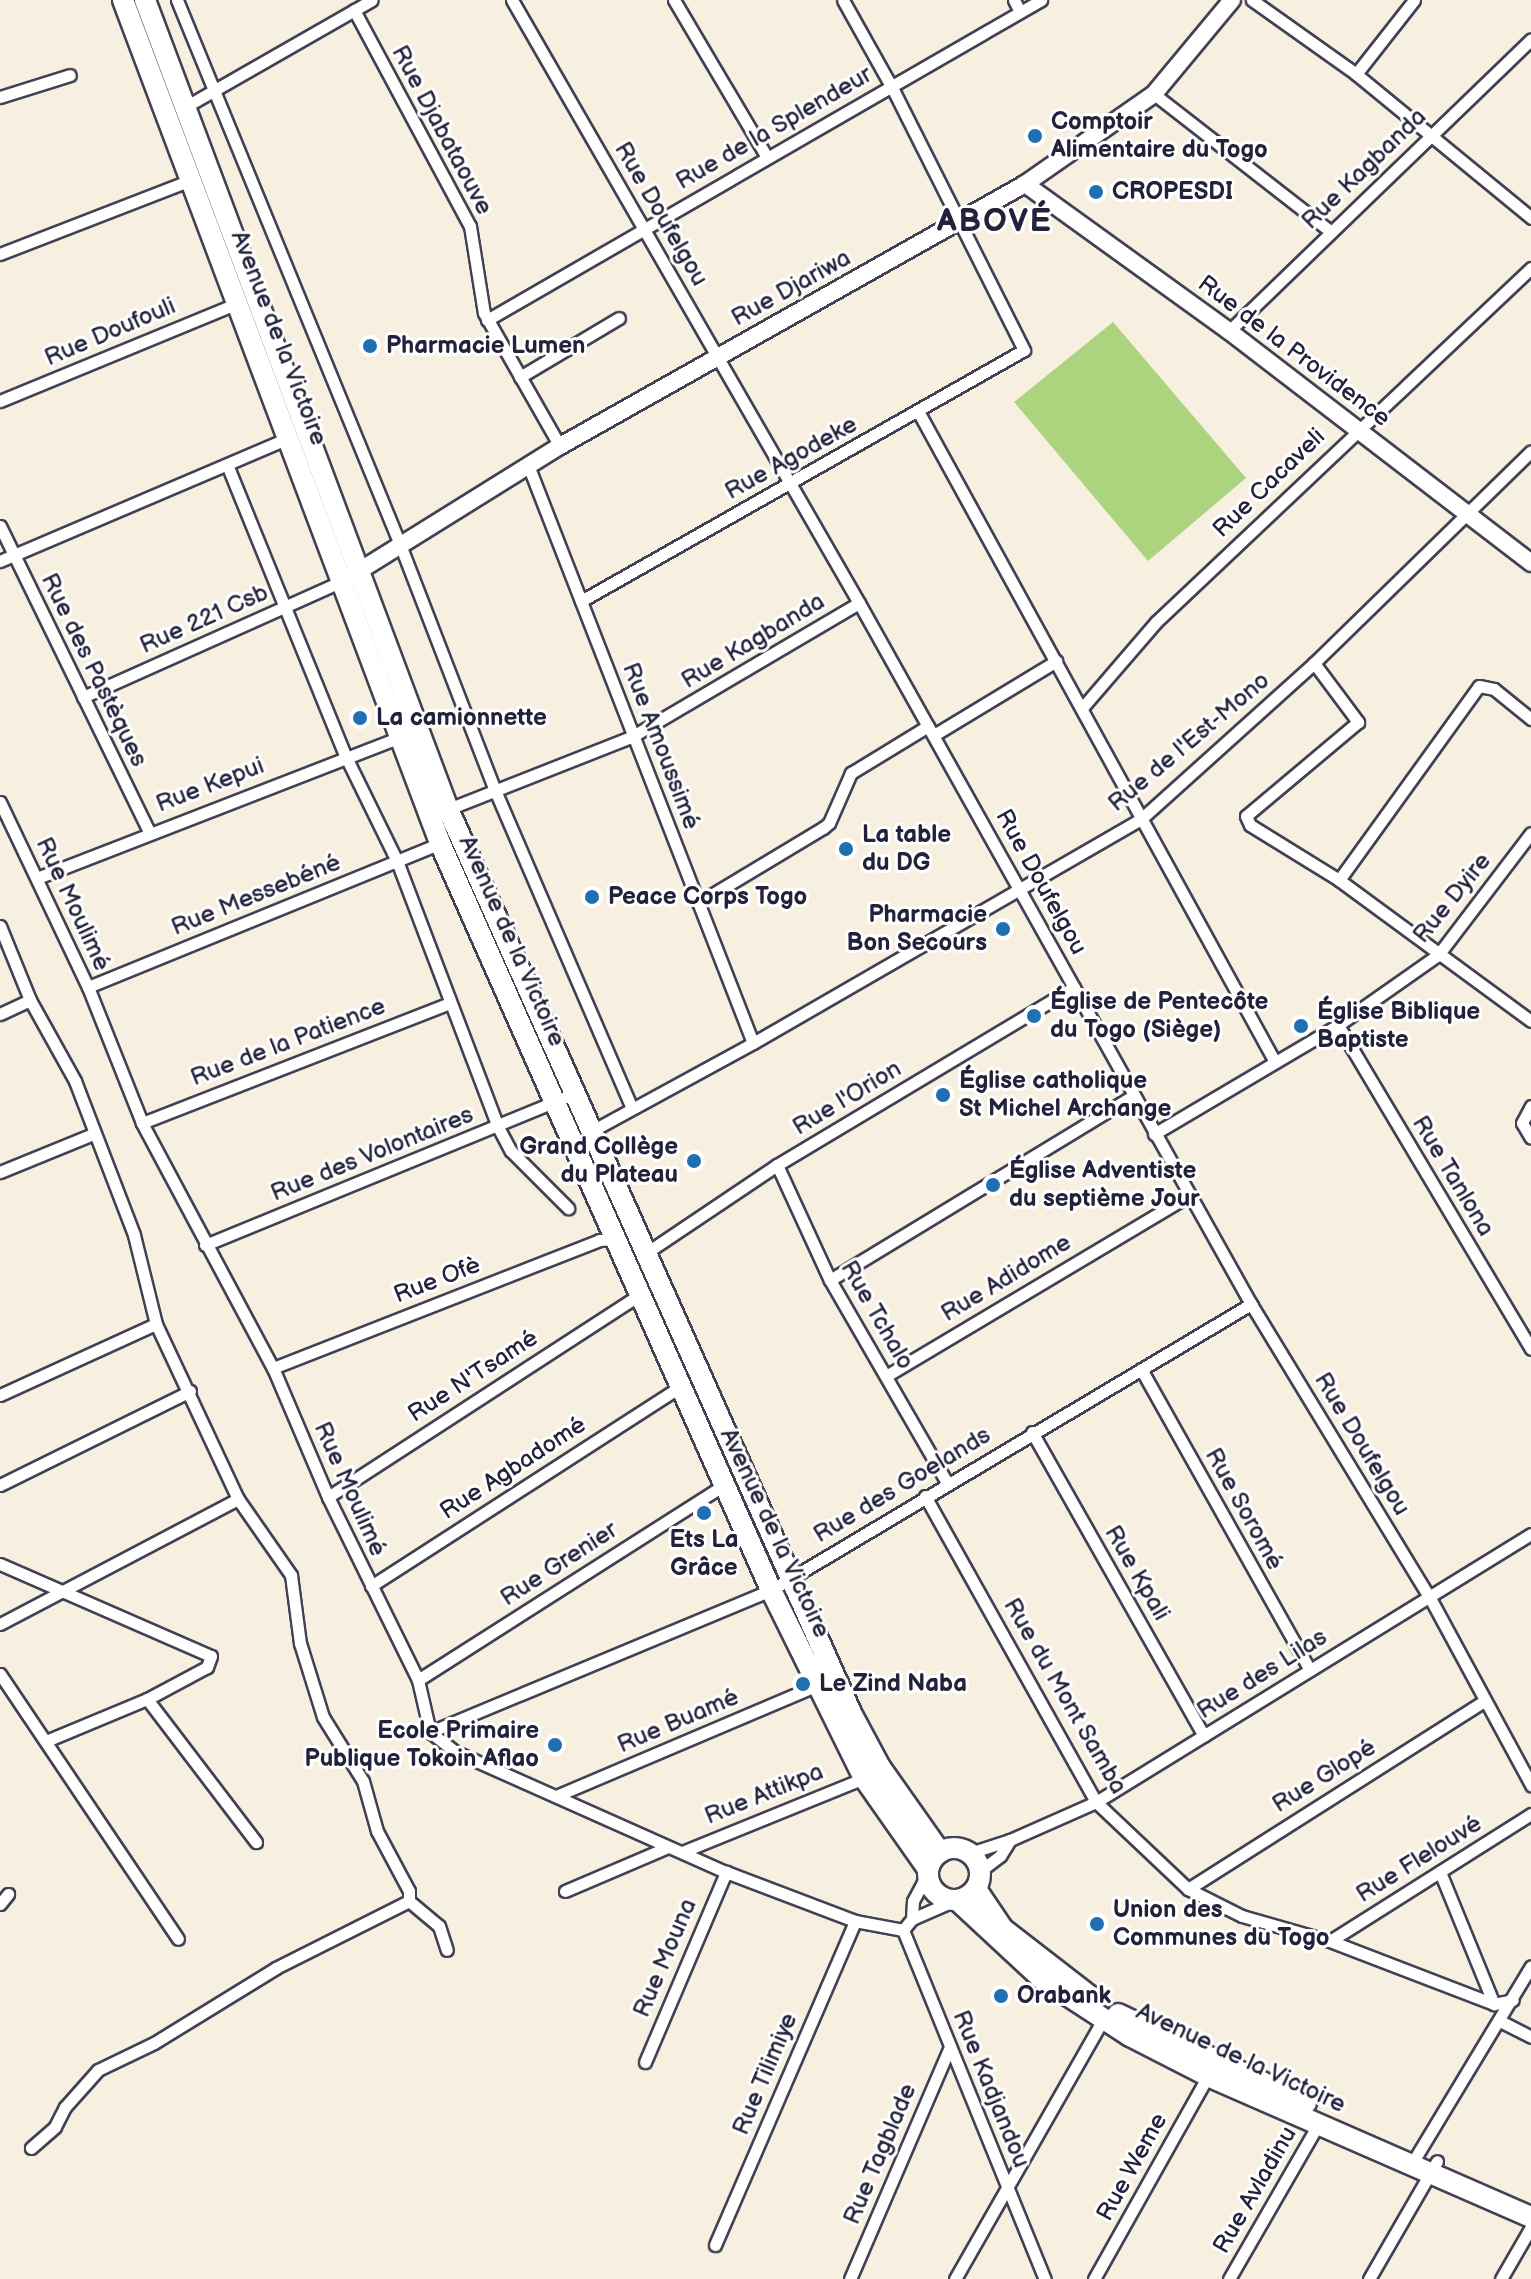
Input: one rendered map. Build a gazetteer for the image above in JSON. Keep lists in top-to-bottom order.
{
  "streets": {
    "highway": ["Avenue de la Victoire"],
    "street": [
      "Rue de la Splendeur",
      "Rue Djabataouve",
      "Rue Kagbanda",
      "Rue Doufelgou",
      "Rue Djariwa",
      "Rue Doufouli",
      "Rue de la Providence",
      "Rue Agodeke",
      "Rue Cacaveli",
      "Rue 221 Csb",
      "Rue des Pastèques",
      "Rue de l'Est-Mono",
      "Rue Amoussimé",
      "Rue Kepui",
      "Rue Messebéné",
      "Rue Dyire",
      "Rue Moulimé",
      "Rue de la Patience",
      "Rue l'Orion",
      "Rue des Volontaires",
      "Rue Tanlona",
      "Rue Adidome",
      "Rue Ofè",
      "Rue Tchalo",
      "Rue N'Tsamé",
      "Rue Agbadomé",
      "Rue des Goelands",
      "Rue Soromé",
      "Rue Grenier",
      "Rue Kpali",
      "Rue des Lilas",
      "Rue du Mont Samba",
      "Rue Buamé",
      "Rue Glopé",
      "Rue Attikpa",
      "Rue Flelouvé",
      "Rue Mouna",
      "Rue Tilimiye",
      "Rue Kadjandou",
      "Rue Tagblade",
      "Rue Weme",
      "Rue Avladinu"
    ]
  },
  "crossings": [
    ["Rue de la Splendeur", "Rue Djabataouve"],
    ["Rue de la Splendeur", "Rue Doufelgou"],
    ["Rue Djabataouve", "Rue Djariwa"],
    ["Rue Kagbanda", "Rue Doufelgou"],
    ["Rue Kagbanda", "Avenue de la Victoire"],
    ["Rue Kagbanda", "Rue de la Providence"],
    ["Rue Kagbanda", "Rue Amoussimé"],
    ["Rue Doufelgou", "Rue Djariwa"],
    ["Rue Doufelgou", "Rue Agodeke"],
    ["Rue Doufelgou", "Rue de l'Est-Mono"],
    ["Rue Doufelgou", "Rue Dyire"],
    ["Rue Doufelgou", "Rue l'Orion"],
    ["Rue Doufelgou", "Rue Adidome"],
    ["Rue Doufelgou", "Rue des Goelands"],
    ["Rue Doufelgou", "Rue des Lilas"],
    ["Rue Doufelgou", "Rue Glopé"],
    ["Rue Djariwa", "Avenue de la Victoire"],
    ["Rue Djariwa", "Rue de la Providence"],
    ["Rue Djariwa", "Rue Agodeke"],
    ["Rue Djariwa", "Rue 221 Csb"],
    ["Rue Djariwa", "Rue Amoussimé"],
    ["Rue Doufouli", "Avenue de la Victoire"],
    ["Avenue de la Victoire", "Rue 221 Csb"],
    ["Avenue de la Victoire", "Rue de l'Est-Mono"],
    ["Avenue de la Victoire", "Rue Kepui"],
    ["Avenue de la Victoire", "Rue Messebéné"],
    ["Avenue de la Victoire", "Rue l'Orion"],
    ["Avenue de la Victoire", "Rue des Volontaires"],
    ["Avenue de la Victoire", "Rue Ofè"],
    ["Avenue de la Victoire", "Rue N'Tsamé"],
    ["Avenue de la Victoire", "Rue Agbadomé"],
    ["Avenue de la Victoire", "Rue des Goelands"],
    ["Avenue de la Victoire", "Rue Grenier"],
    ["Avenue de la Victoire", "Rue des Lilas"],
    ["Avenue de la Victoire", "Rue Buamé"],
    ["Avenue de la Victoire", "Rue Attikpa"],
    ["Avenue de la Victoire", "Rue Weme"],
    ["Avenue de la Victoire", "Rue Avladinu"],
    ["Rue de la Providence", "Rue Cacaveli"],
    ["Rue de la Providence", "Rue de l'Est-Mono"],
    ["Rue Agodeke", "Rue Amoussimé"],
    ["Rue 221 Csb", "Rue des Pastèques"],
    ["Rue des Pastèques", "Rue Kepui"],
    ["Rue de l'Est-Mono", "Rue Amoussimé"],
    ["Rue Kepui", "Rue Moulimé"],
    ["Rue Messebéné", "Rue Moulimé"],
    ["Rue Dyire", "Rue Tanlona"],
    ["Rue Moulimé", "Rue de la Patience"],
    ["Rue Moulimé", "Rue des Volontaires"],
    ["Rue Moulimé", "Rue Ofè"],
    ["Rue Moulimé", "Rue N'Tsamé"],
    ["Rue Moulimé", "Rue Agbadomé"],
    ["Rue Moulimé", "Rue des Goelands"],
    ["Rue Moulimé", "Rue Grenier"],
    ["Rue l'Orion", "Rue Tchalo"],
    ["Rue Adidome", "Rue Tchalo"],
    ["Rue Tchalo", "Rue des Goelands"],
    ["Rue des Goelands", "Rue Soromé"],
    ["Rue des Goelands", "Rue Kpali"],
    ["Rue des Goelands", "Rue du Mont Samba"],
    ["Rue Soromé", "Rue des Lilas"],
    ["Rue Kpali", "Rue des Lilas"],
    ["Rue des Lilas", "Rue du Mont Samba"],
    ["Rue du Mont Samba", "Rue Glopé"],
    ["Rue du Mont Samba", "Rue Flelouvé"],
    ["Rue Kadjandou", "Rue Tagblade"]
  ],
  "districts": ["ABOVÉ"],
  "places": [
    "Comptoir Alimentaire du Togo",
    "CROPESDI",
    "Pharmacie Lumen",
    "La camionnette",
    "La table du DG",
    "Peace Corps Togo",
    "Pharmacie Bon Secours",
    "Église de Pentecôte du Togo (Siège)",
    "Église Biblique Baptiste",
    "Église catholique St Michel Archange",
    "Grand Collège du Plateau",
    "Église Adventiste du septième Jour",
    "Ets La Grâce",
    "Le Zind Naba",
    "Ecole Primaire Publique Tokoin Aflao",
    "Union des Communes du Togo",
    "Orabank"
  ]
}
